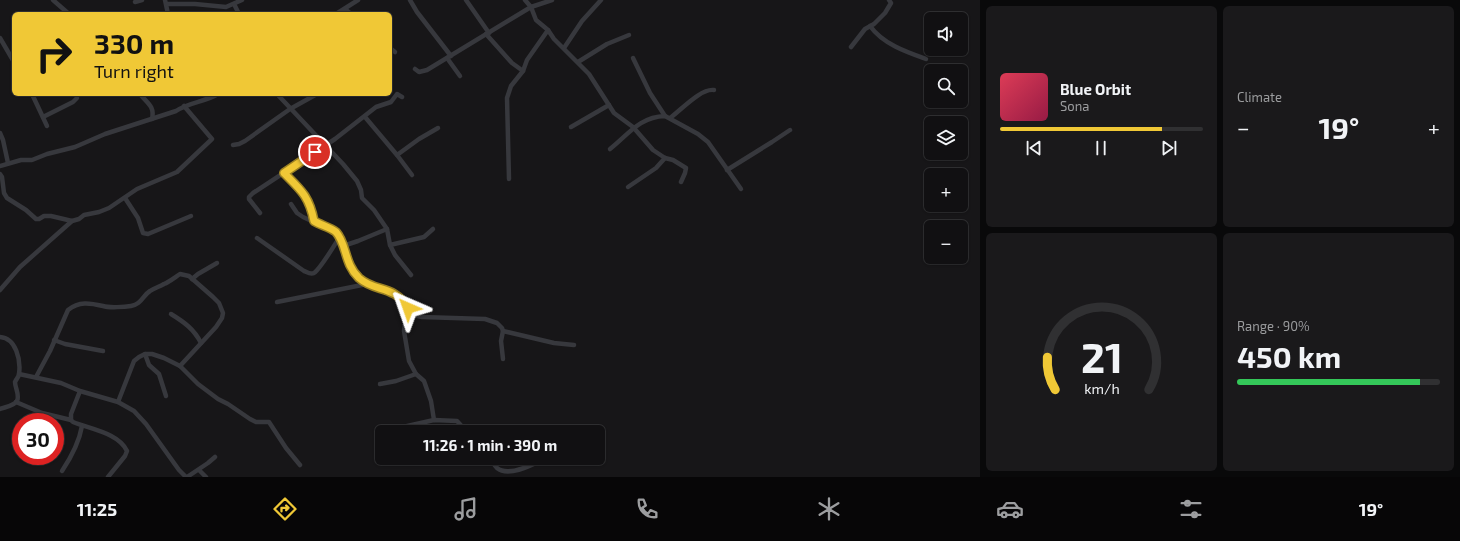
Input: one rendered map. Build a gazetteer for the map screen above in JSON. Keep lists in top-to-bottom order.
{
  "page": {
    "tile": [
      "Climate",
      ["Range · 90%", "450 km"]
    ],
    "map_buttons": ["+", "−"],
    "turn": ["330 m", "Turn right"],
    "song": ["Blue Orbit", "Sona"],
    "heat": ["−", "19°", "+"],
    "limit": "30",
    "trip": "11:26 · 1 min · 390 m",
    "tabs": ["11:25", "19°"],
    "gauge": ["21", "km/h"]
  }
}
